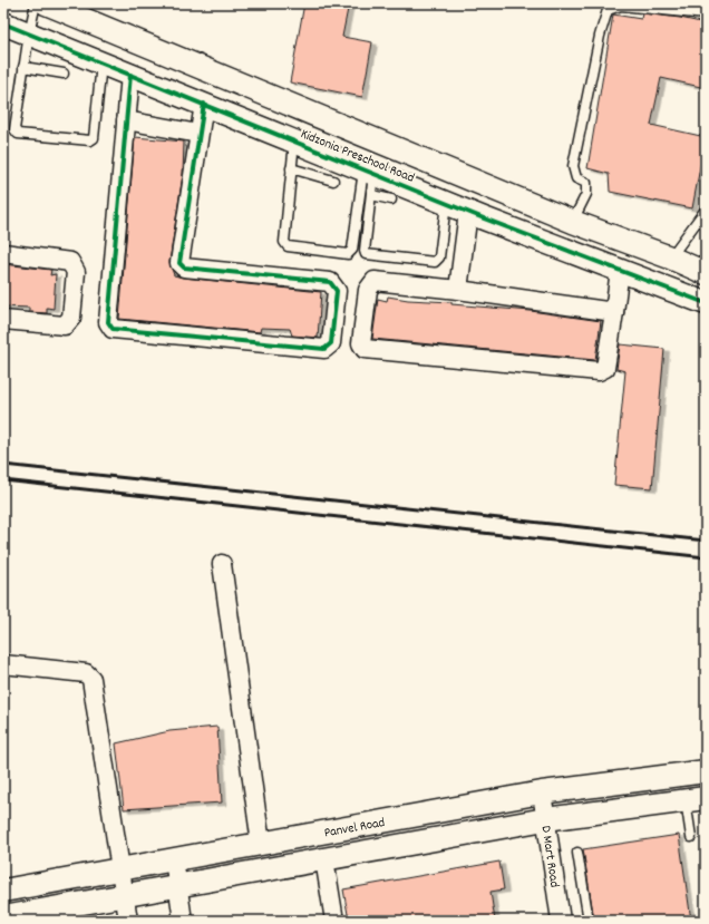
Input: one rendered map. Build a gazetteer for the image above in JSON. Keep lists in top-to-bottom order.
{
  "streets": {
    "street": ["Kidzonia Preschool Road", "Panvel Road", "D Mart Road"]
  },
  "crossings": [
    ["Panvel Road", "D Mart Road"]
  ]
}
